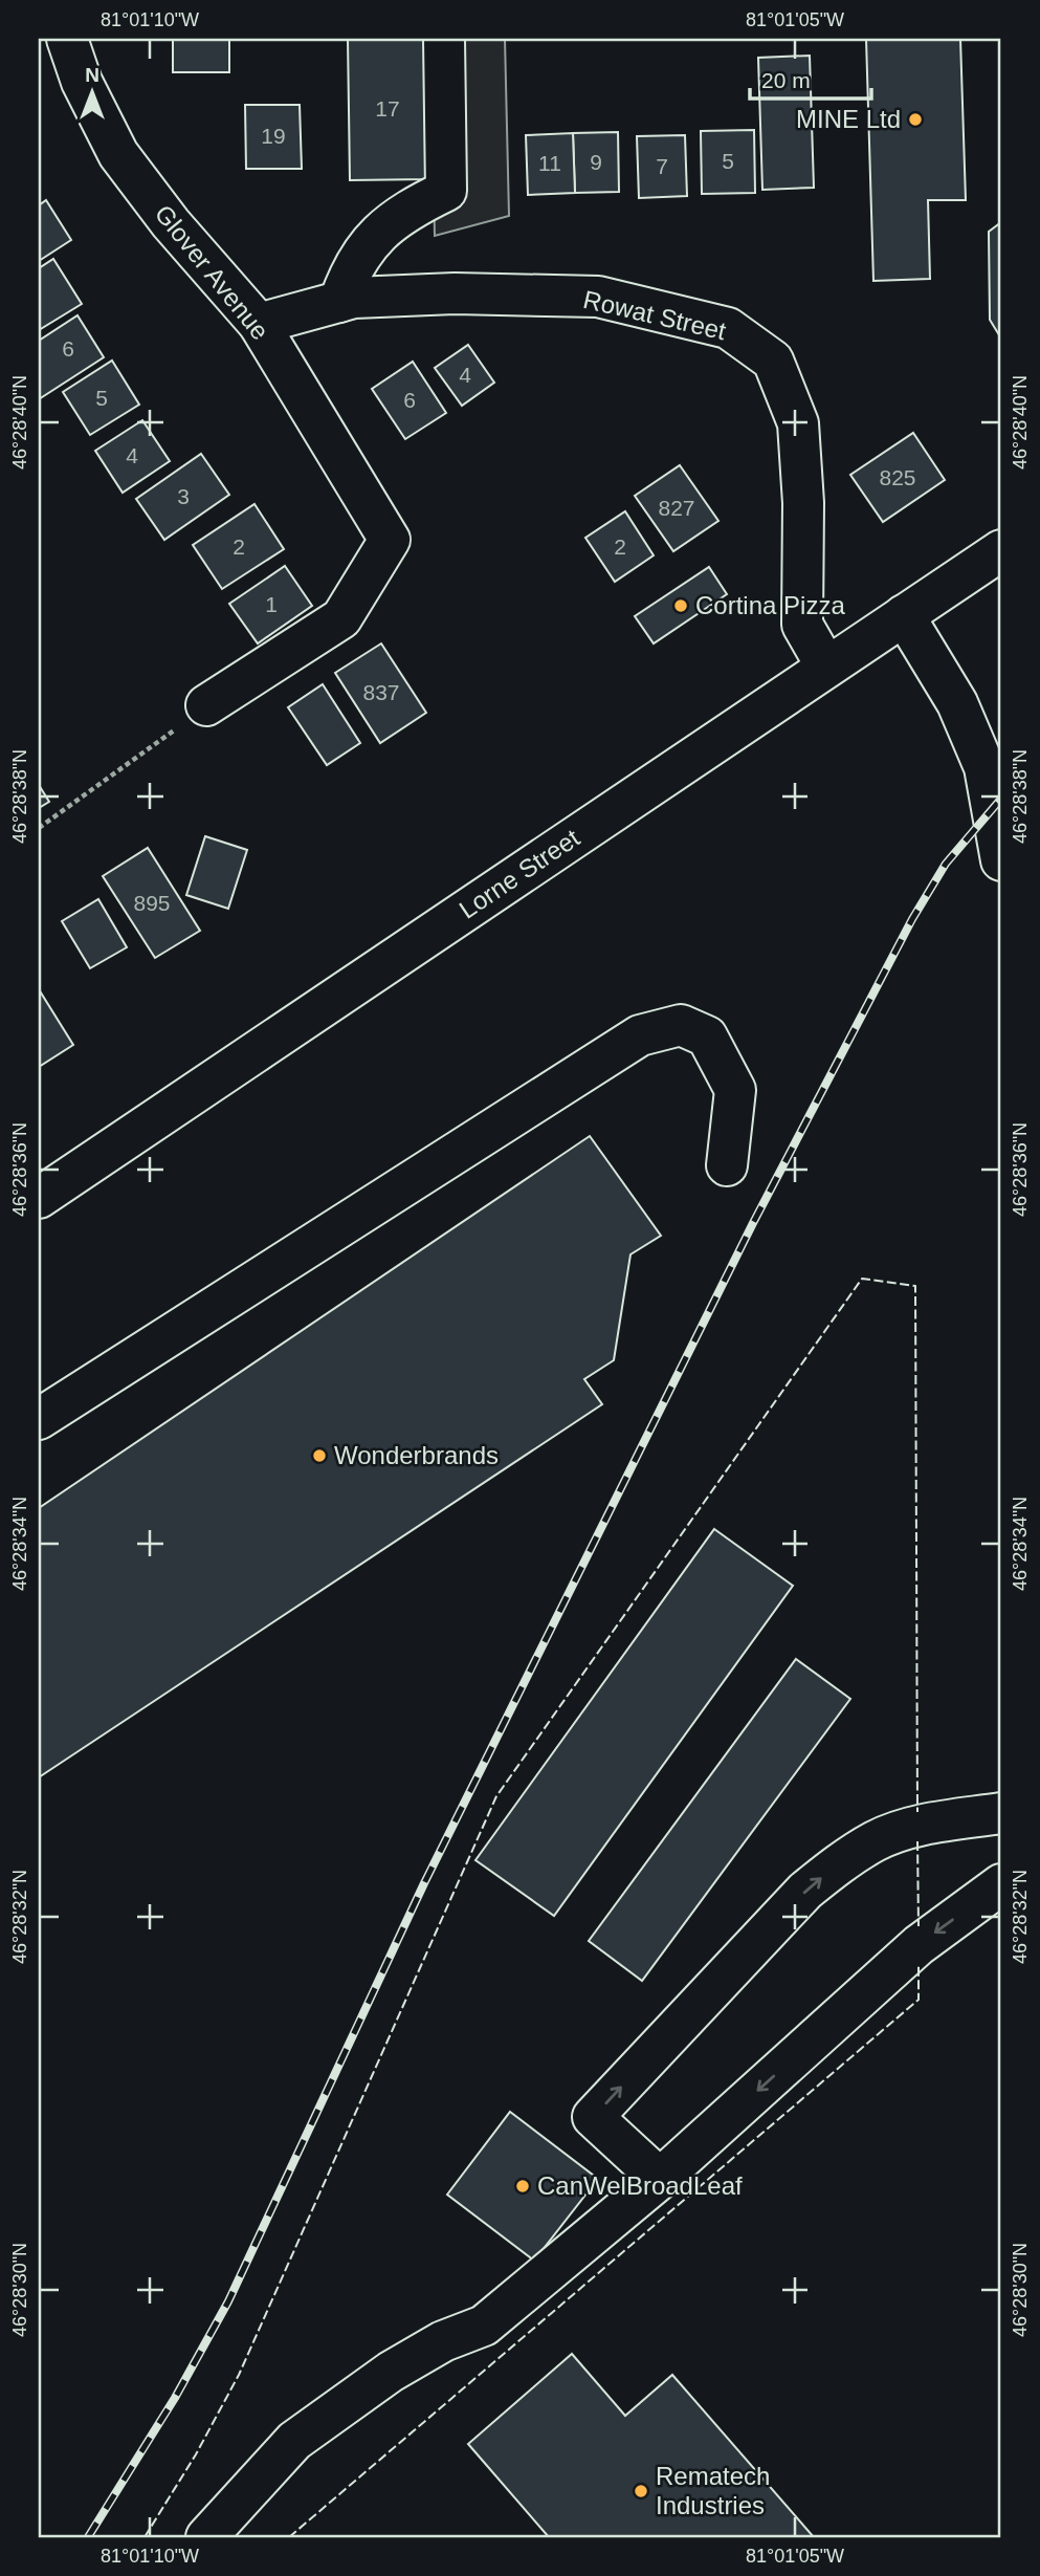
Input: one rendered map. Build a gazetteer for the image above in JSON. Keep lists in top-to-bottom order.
{
  "streets": {
    "street": ["Glover Avenue", "Rowat Street", "Lorne Street"]
  },
  "crossings": [
    ["Glover Avenue", "Rowat Street"],
    ["Rowat Street", "Lorne Street"]
  ],
  "places": [
    "MINE Ltd",
    "Cortina Pizza",
    "Wonderbrands",
    "CanWelBroadLeaf",
    "Rematech Industries"
  ],
  "house_numbers": [
    "17",
    "19",
    "5",
    "9",
    "11",
    "7",
    "6",
    "4",
    "5",
    "6",
    "4",
    "825",
    "3",
    "827",
    "2",
    "2",
    "1",
    "837",
    "895"
  ],
  "scale_bar": "20 m",
  "north": "top",
  "coordinates": [
    "81°01'10\"W",
    "81°01'05\"W",
    "46°28'40\"N",
    "46°28'38\"N",
    "46°28'36\"N",
    "46°28'34\"N",
    "46°28'32\"N",
    "46°28'30\"N"
  ]
}
